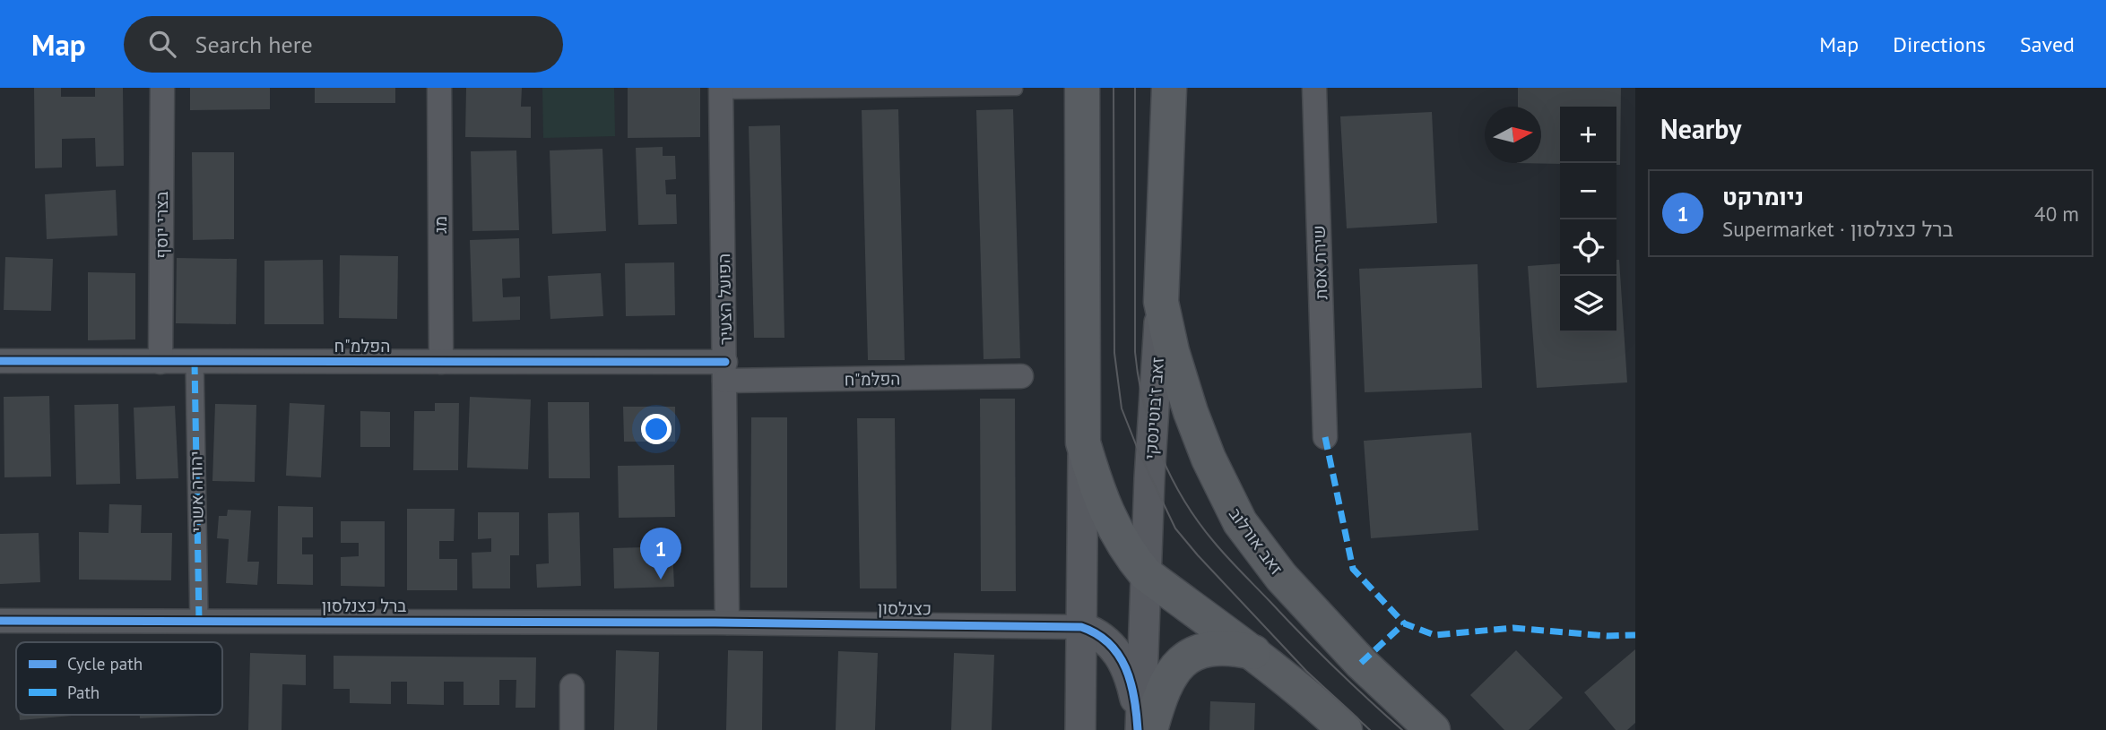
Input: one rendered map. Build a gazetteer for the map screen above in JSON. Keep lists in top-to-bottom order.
{
  "streets": {
    "main road": ["זאב ז'בוטינסקי", "זאב אורלוב"],
    "street": [
      "בצרי יוסף",
      "מג",
      "שירת אסת",
      "הפועל הצעיר",
      "הפלמ\"ח",
      "יהודה אשרי",
      "ברל כצנלסון",
      "כצנלסון"
    ]
  },
  "crossings": [
    ["בצרי יוסף", "הפלמ\"ח"],
    ["מג", "הפלמ\"ח"],
    ["הפועל הצעיר", "הפלמ\"ח"],
    ["הפועל הצעיר", "ברל כצנלסון"],
    ["הפועל הצעיר", "כצנלסון"],
    ["הפלמ\"ח", "יהודה אשרי"],
    ["זאב ז'בוטינסקי", "זאב אורלוב"],
    ["יהודה אשרי", "ברל כצנלסון"],
    ["ברל כצנלסון", "כצנלסון"]
  ],
  "legend": ["Cycle path", "Path"],
  "north": "right",
  "page": {
    "header": "Map",
    "search": "Search here",
    "nav": ["Map", "Directions", "Saved"],
    "heading": "Nearby",
    "map_buttons": ["+", "−"],
    "list": [
      {
        "mark": "1",
        "name": "ניומרקט",
        "note": "Supermarket · ברל כצנלסון",
        "value": "40 m"
      }
    ],
    "pins": "1"
  }
}
